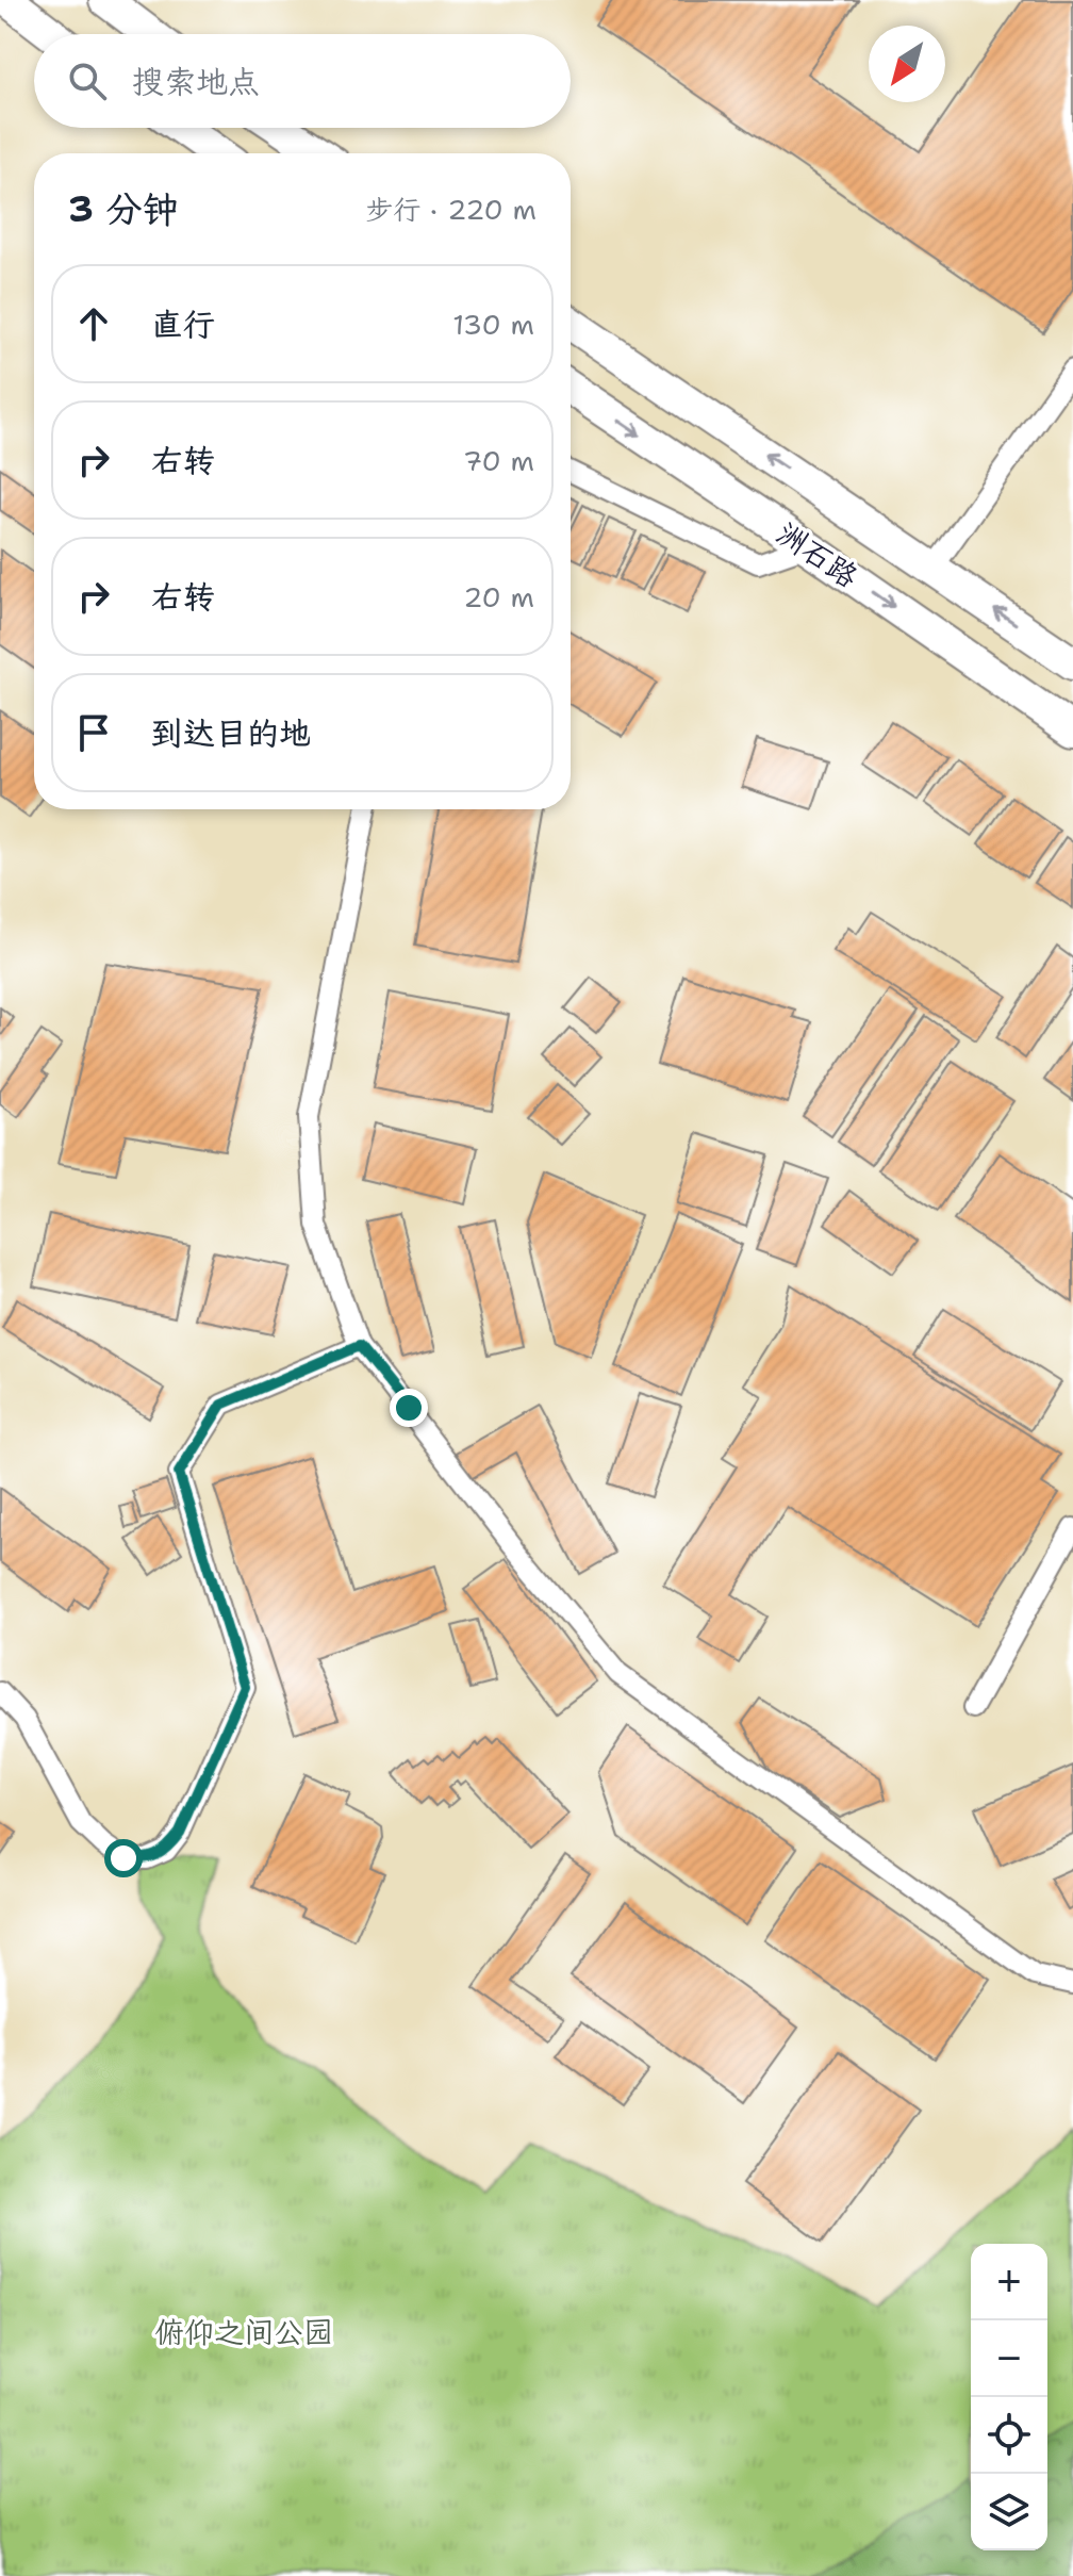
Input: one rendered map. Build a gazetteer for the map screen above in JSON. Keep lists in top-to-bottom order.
{
  "streets": {
    "main road": ["洲石路"]
  },
  "parks": ["俯仰之间公园"],
  "north": "bottom left",
  "page": {
    "search": "搜索地点",
    "heading": ["3 分钟", "步行 · 220 m"],
    "list": [
      ["直行", "130 m"],
      ["右转", "70 m"],
      ["右转", "20 m"],
      "到达目的地"
    ],
    "map_buttons": ["+", "−"]
  }
}
